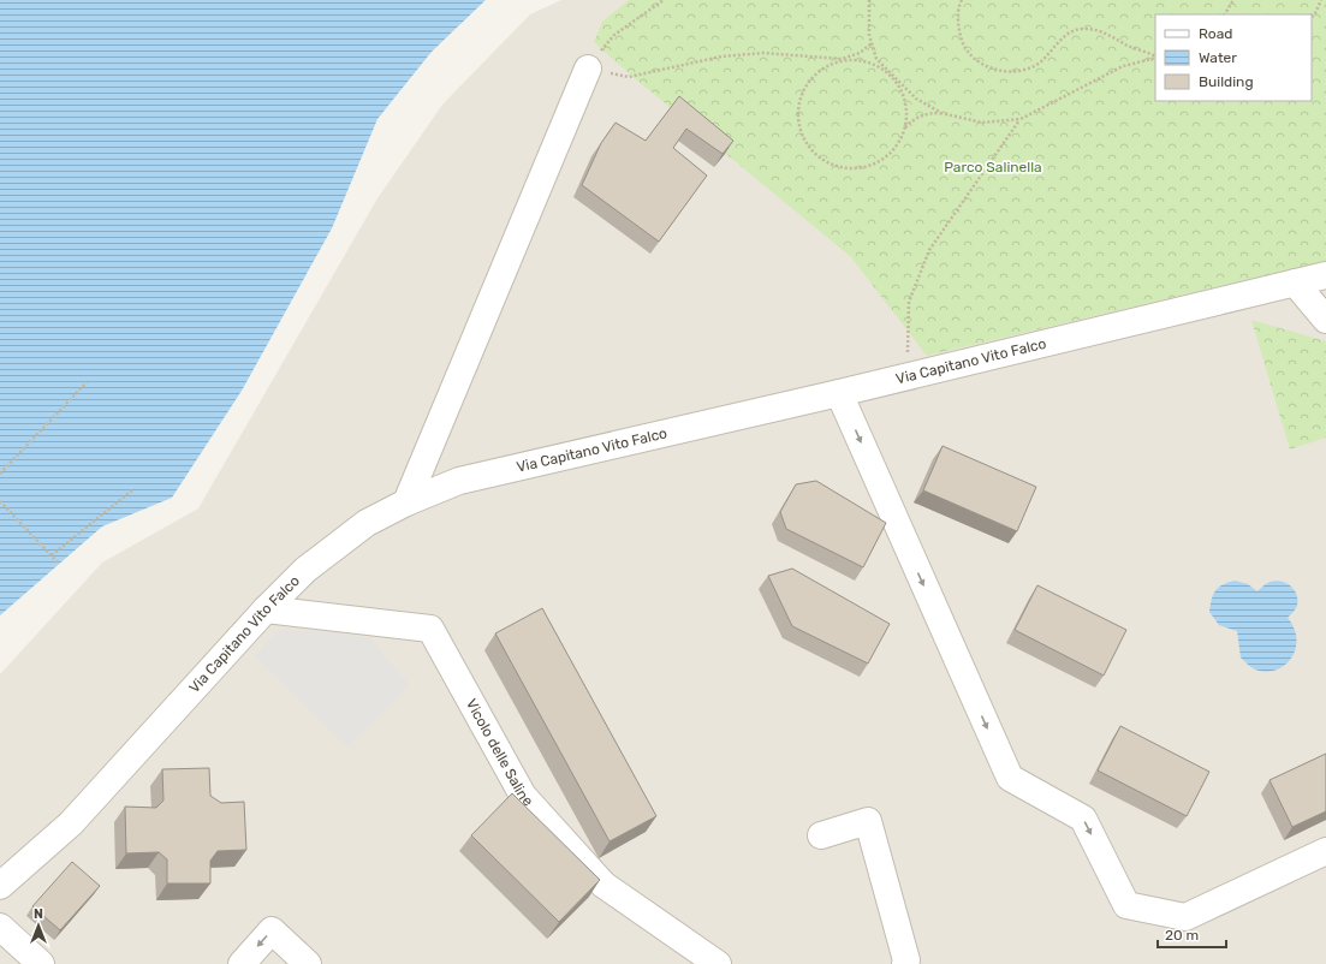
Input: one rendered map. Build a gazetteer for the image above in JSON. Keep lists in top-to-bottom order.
{
  "streets": {
    "street": ["Via Capitano Vito Falco", "Vicolo delle Saline"]
  },
  "crossings": [
    ["Via Capitano Vito Falco", "Vicolo delle Saline"]
  ],
  "parks": ["Parco Salinella"],
  "legend": ["Road", "Water", "Building"],
  "scale_bar": "20 m",
  "north": "top"
}
